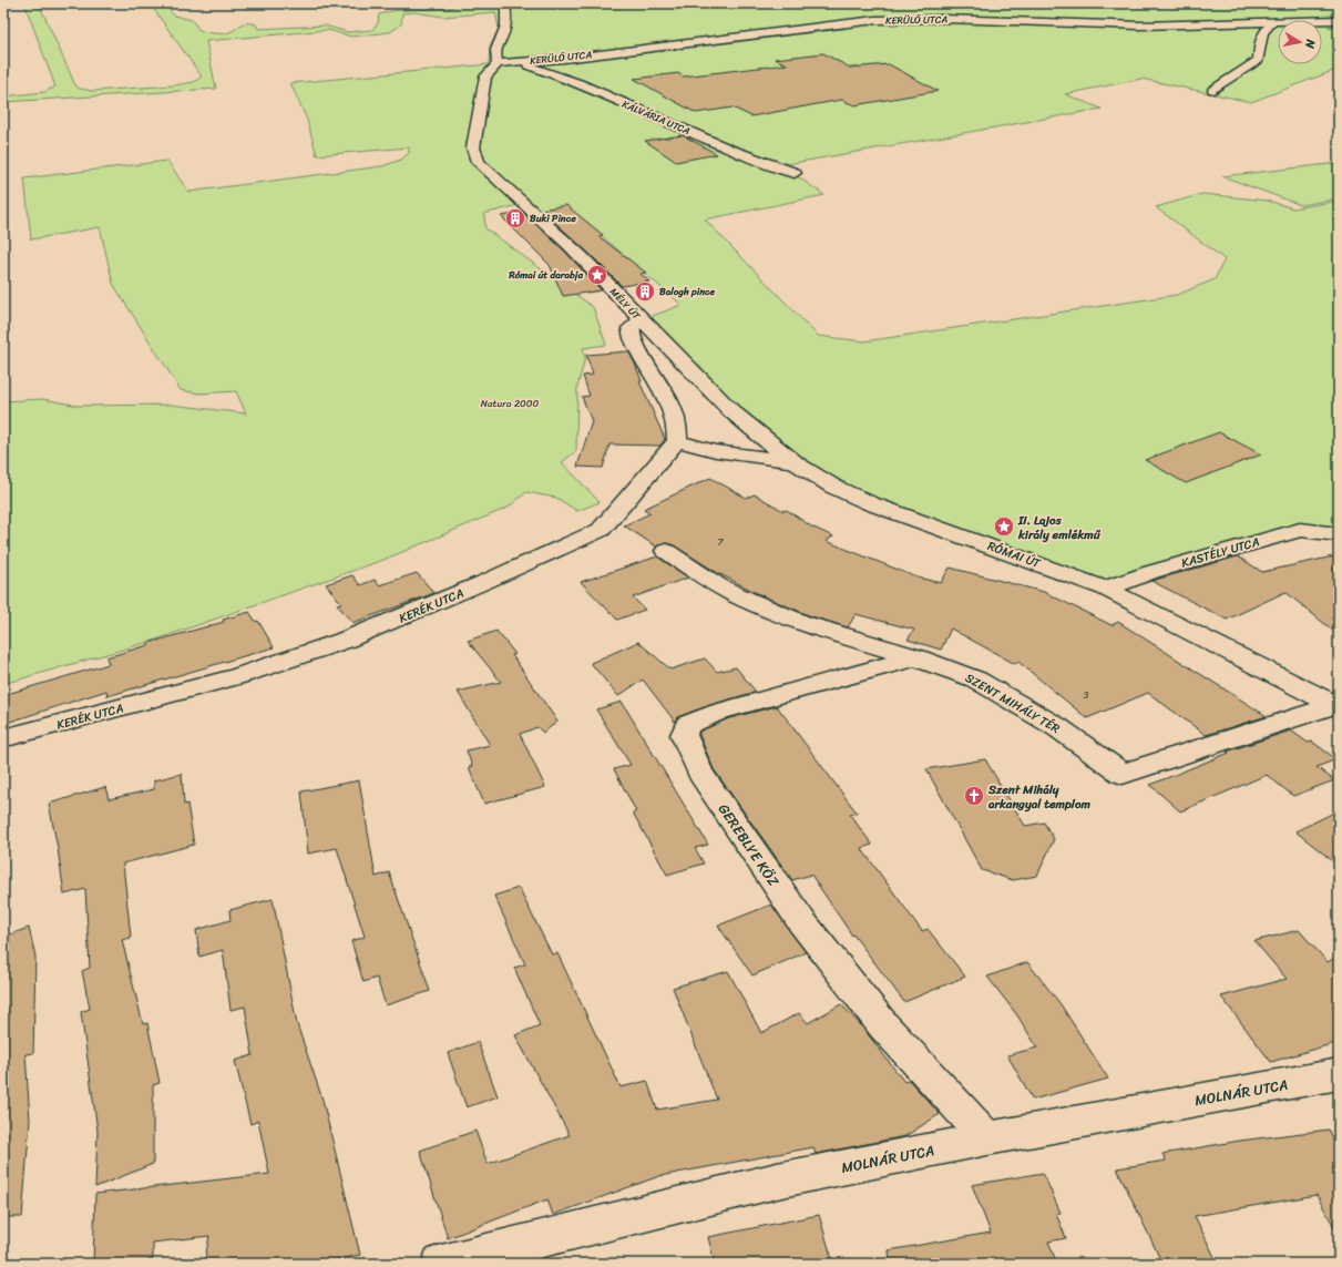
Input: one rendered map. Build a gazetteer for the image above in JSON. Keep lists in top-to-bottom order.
{
  "streets": {
    "street": [
      "KERÜLŐ UTCA",
      "KÁLVÁRIA UTCA",
      "MÉLY ÚT",
      "KASTÉLY UTCA",
      "RÓMAI ÚT",
      "KERÉK UTCA",
      "SZENT MIHÁLY TÉR",
      "GEREBLYE KÖZ",
      "MOLNÁR UTCA"
    ]
  },
  "crossings": [
    ["KERÜLŐ UTCA", "KÁLVÁRIA UTCA"],
    ["KERÜLŐ UTCA", "MÉLY ÚT"],
    ["MÉLY ÚT", "RÓMAI ÚT"],
    ["KASTÉLY UTCA", "RÓMAI ÚT"],
    ["RÓMAI ÚT", "KERÉK UTCA"],
    ["RÓMAI ÚT", "SZENT MIHÁLY TÉR"],
    ["SZENT MIHÁLY TÉR", "GEREBLYE KÖZ"],
    ["GEREBLYE KÖZ", "MOLNÁR UTCA"]
  ],
  "parks": ["Natura 2000"],
  "places": {
    "building": ["Buki Pince", "Balogh pince"],
    "place": ["Római út darabja", "II. Lajos király emlékmű"],
    "church": ["Szent Mihály arkangyal templom"]
  },
  "house_numbers": ["7", "3"],
  "north": "right"
}
